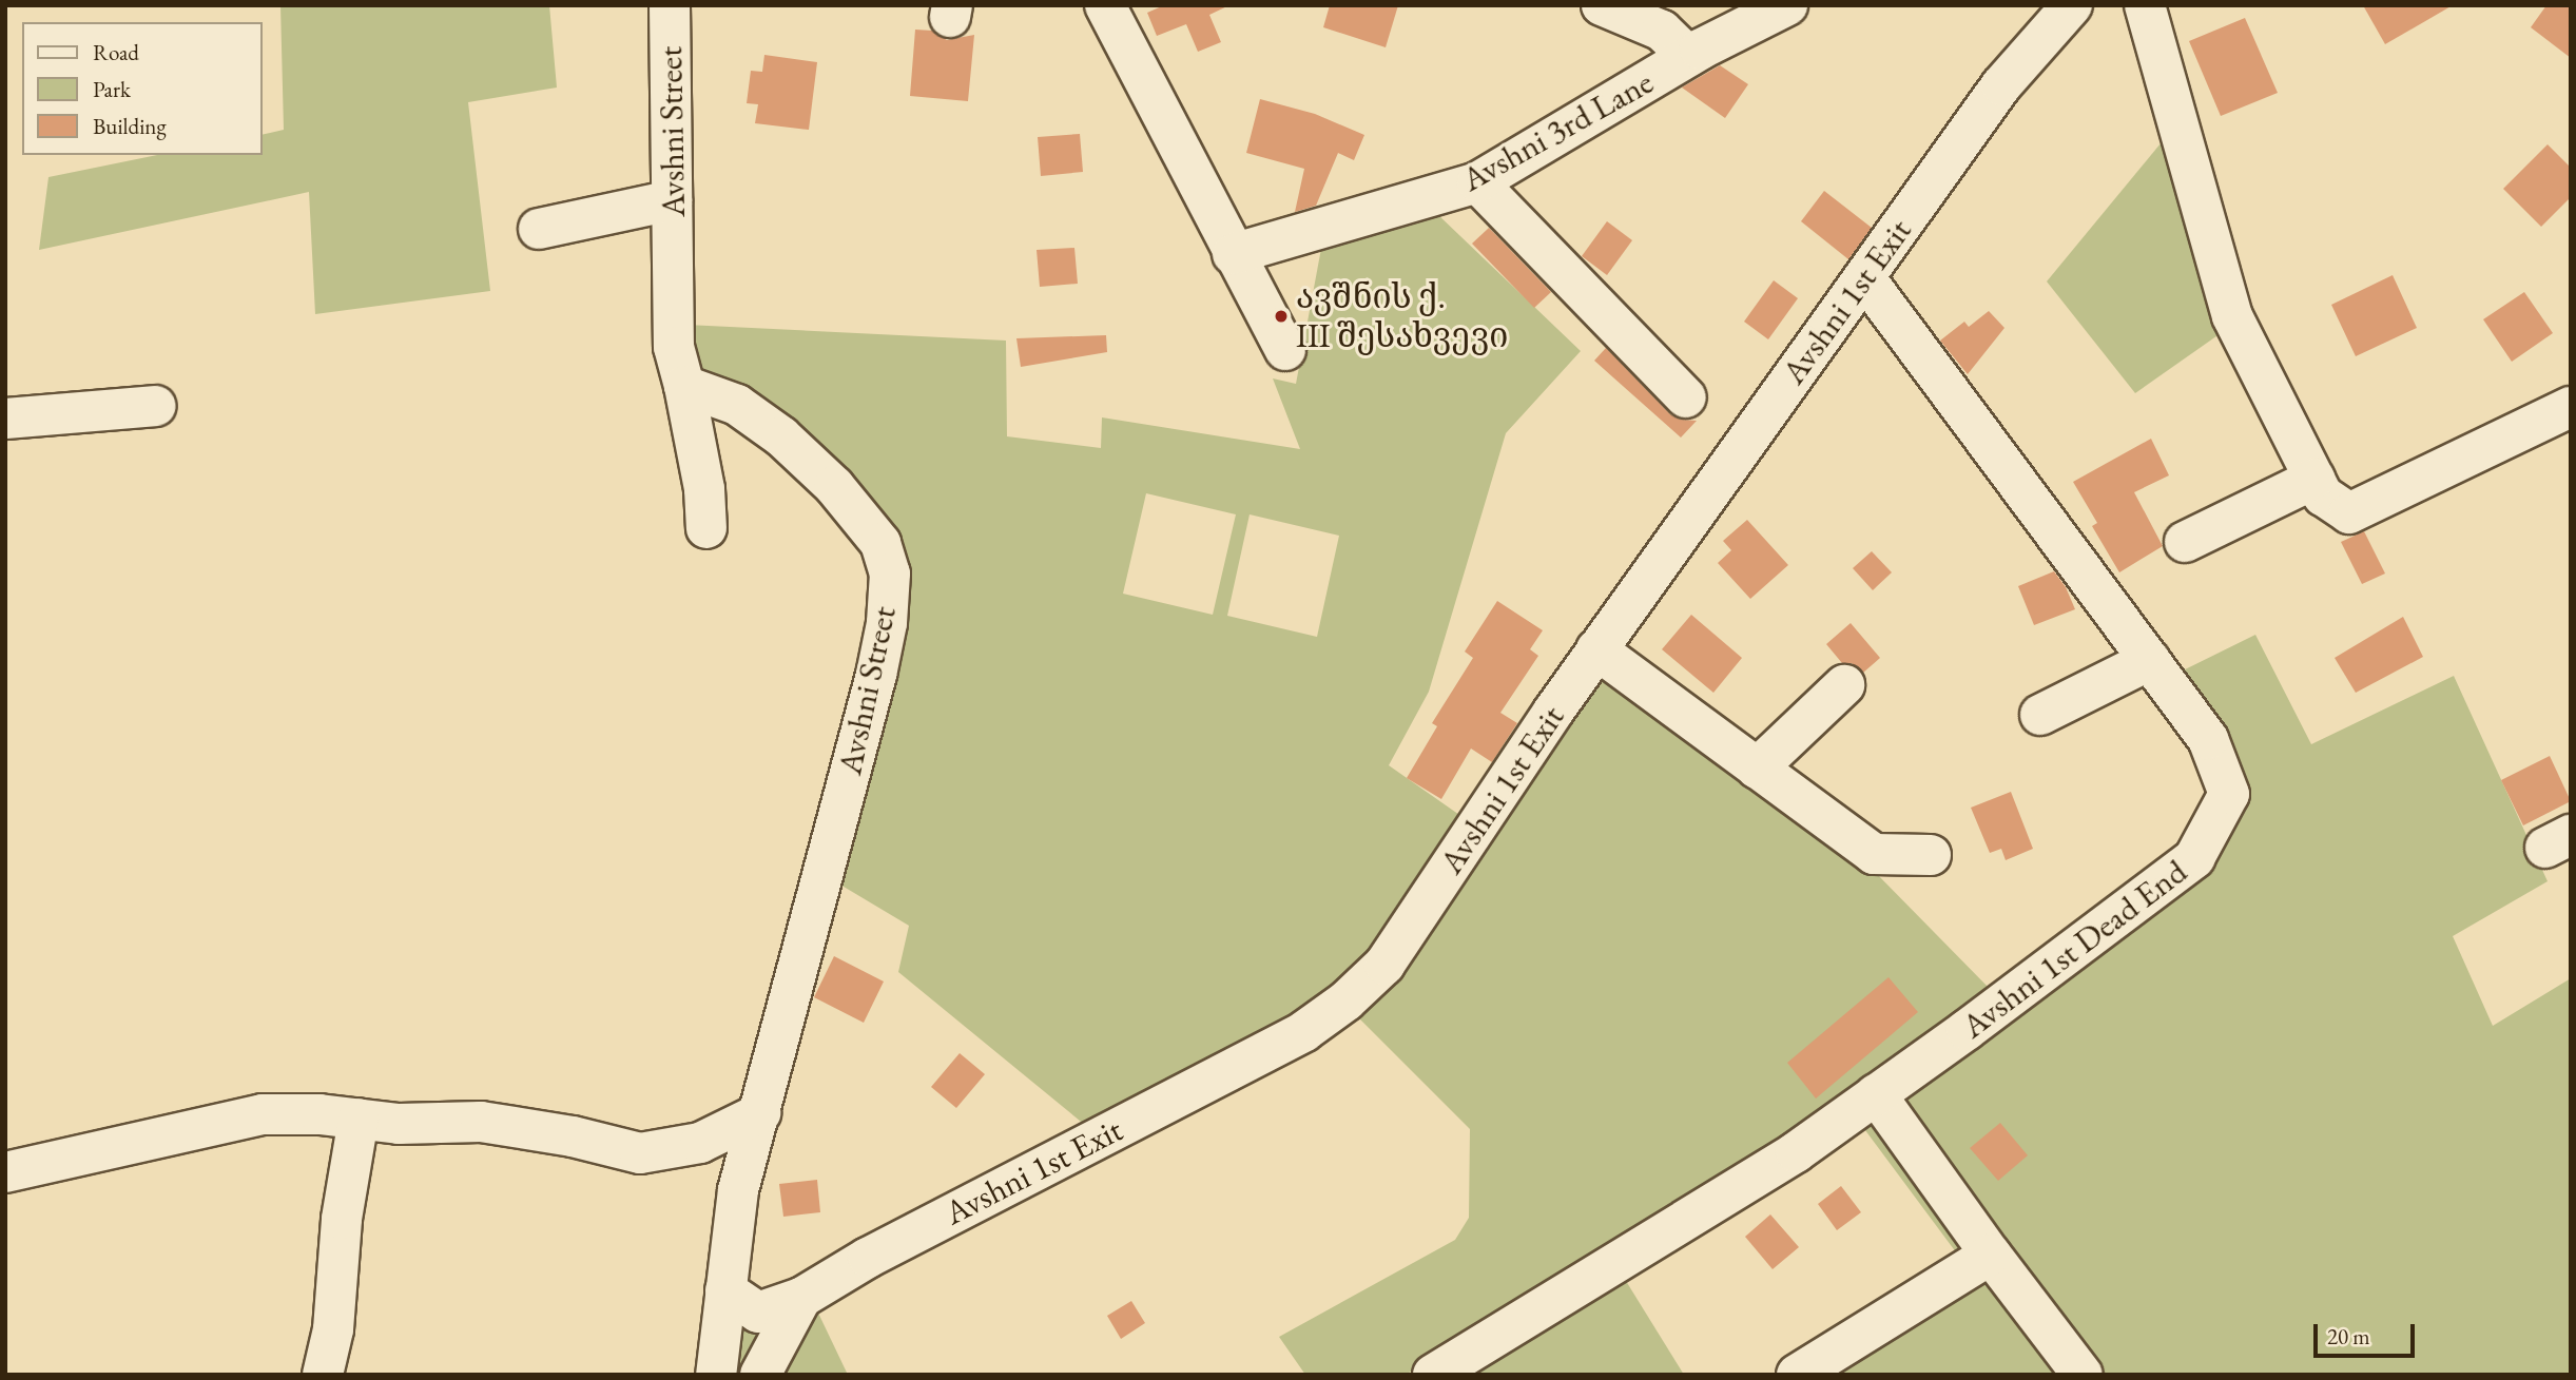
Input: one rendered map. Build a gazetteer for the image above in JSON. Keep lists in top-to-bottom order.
{
  "streets": {
    "street": [
      "Avshni 3rd Lane",
      "Avshni Street",
      "Avshni 1st Exit",
      "Avshni 1st Dead End"
    ]
  },
  "crossings": [
    ["Avshni Street", "Avshni 1st Exit"],
    ["Avshni 1st Exit", "Avshni 1st Dead End"]
  ],
  "places": ["ავშნის ქ. III შესახვევი"],
  "legend": ["Road", "Park", "Building"],
  "scale_bar": "20 m"
}
